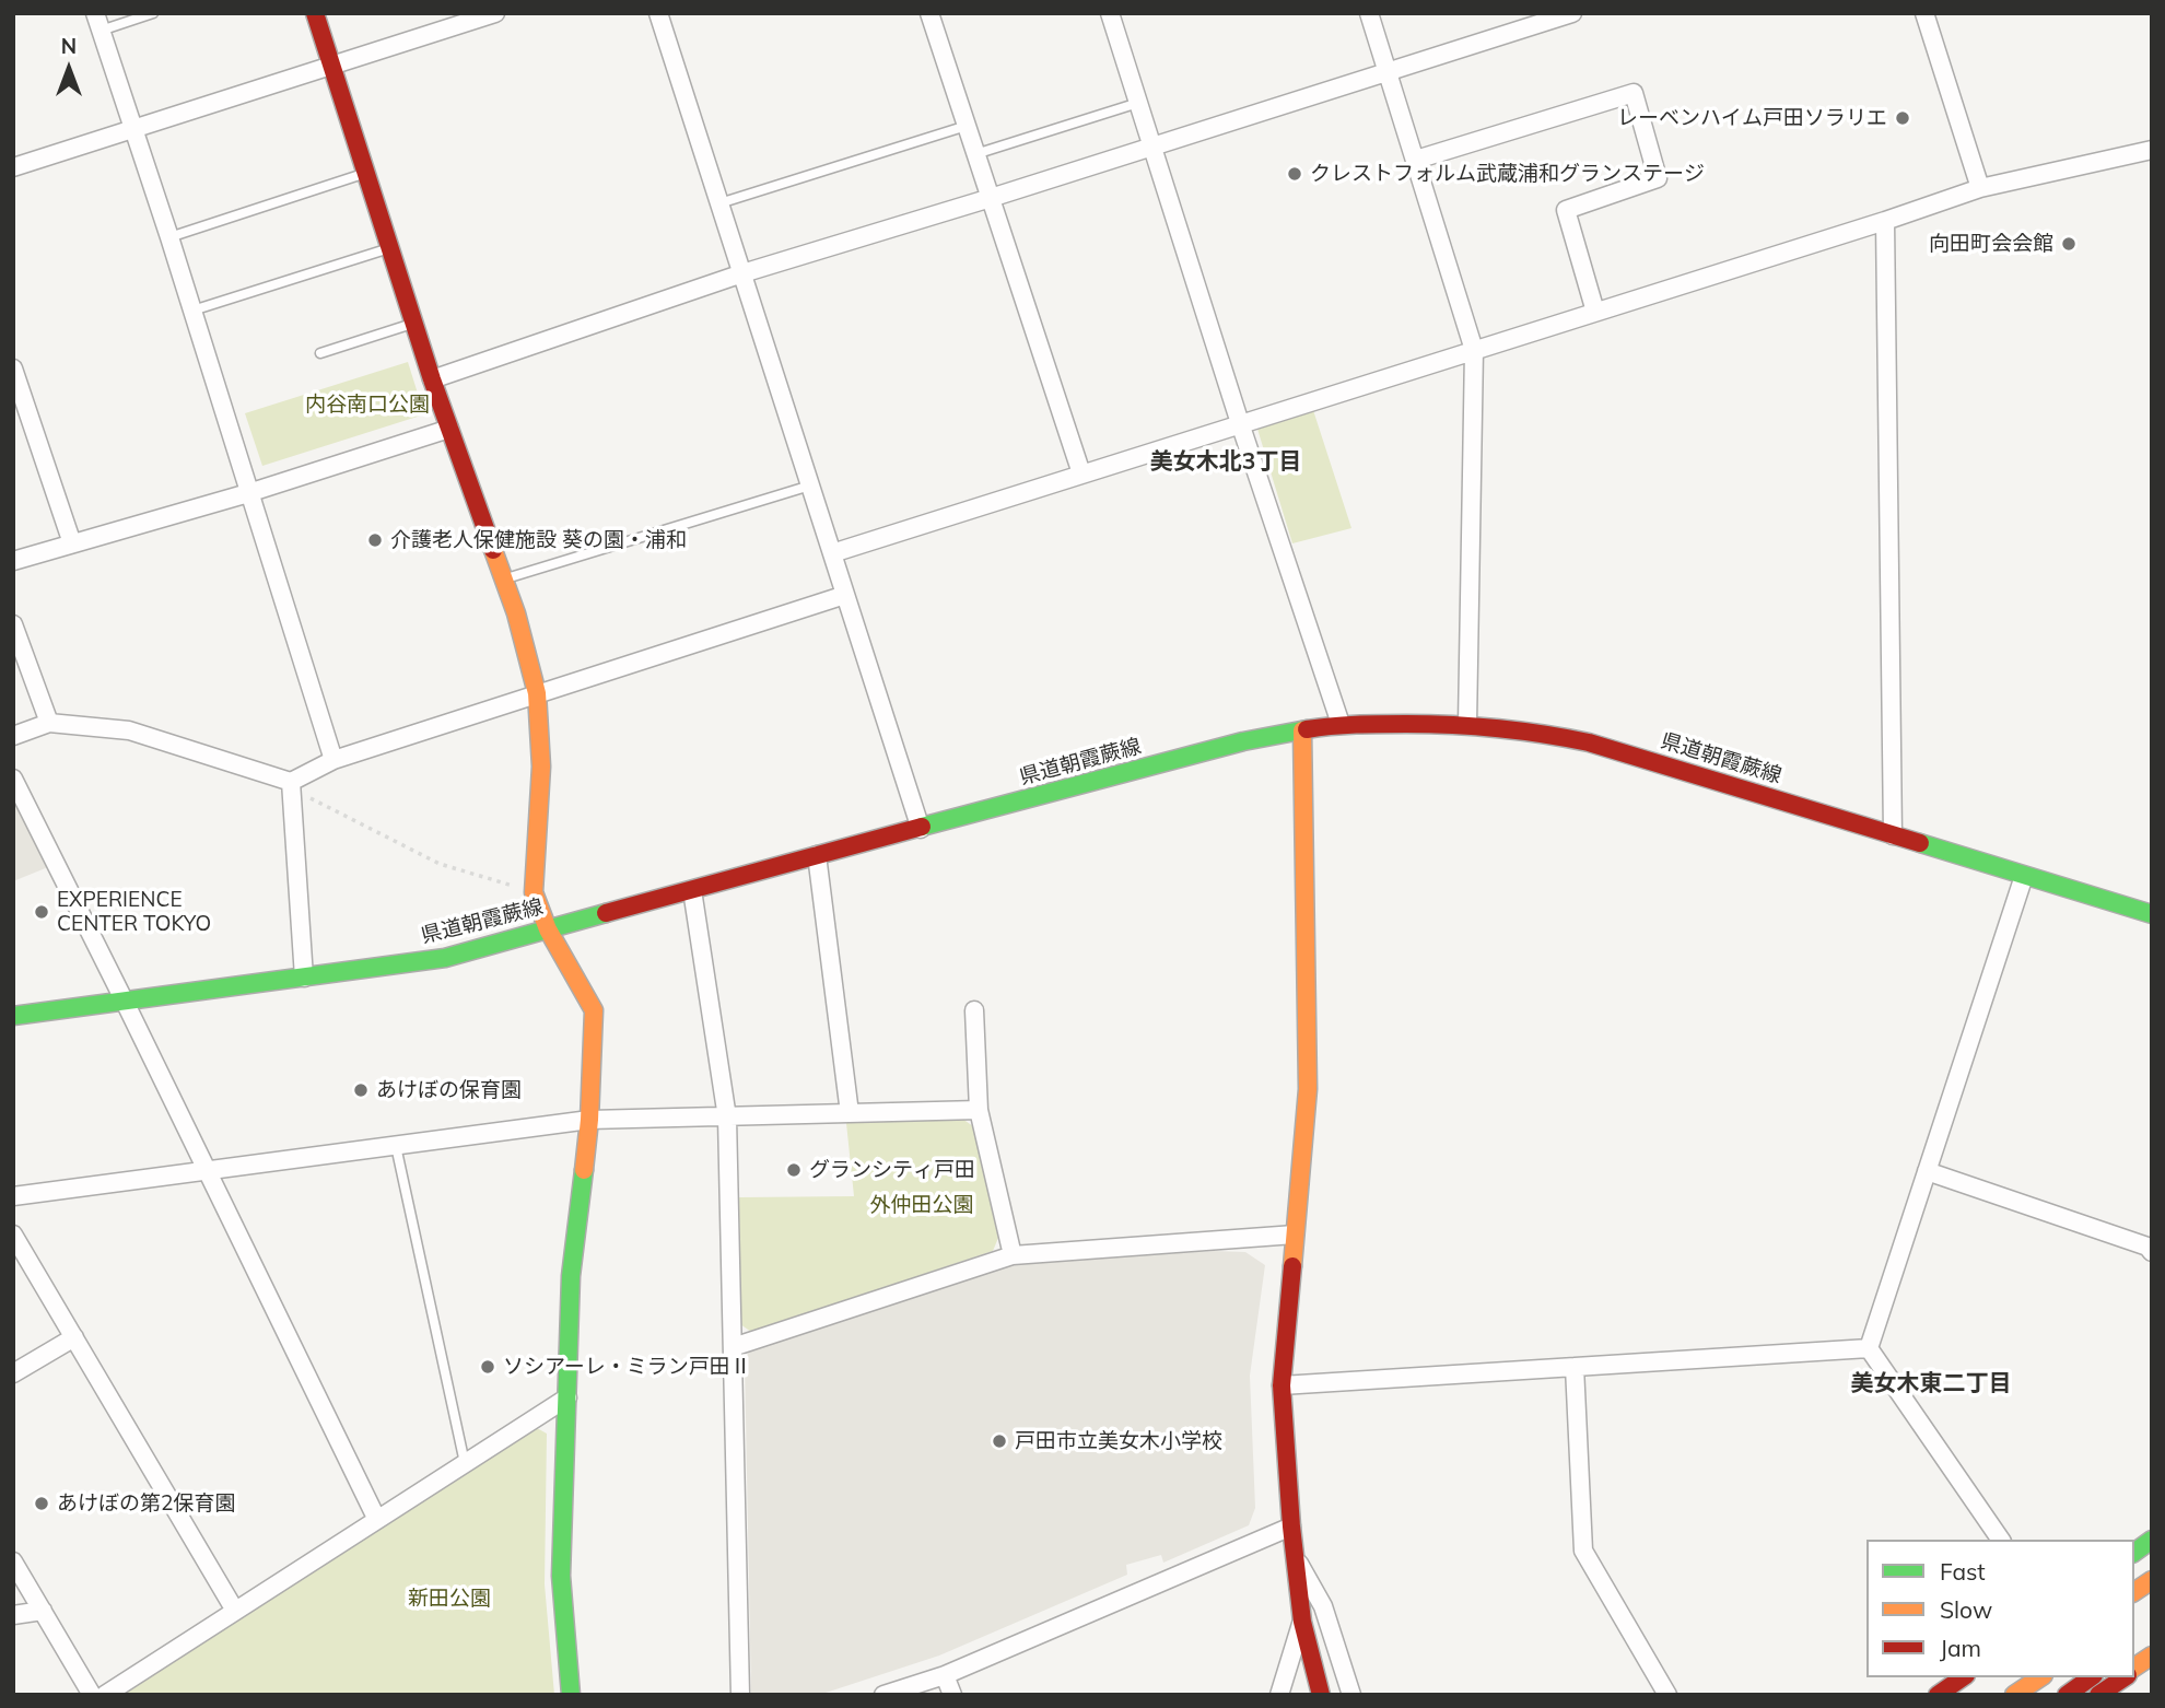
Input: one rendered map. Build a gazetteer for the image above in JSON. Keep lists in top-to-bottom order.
{
  "streets": {
    "main road": ["県道朝霞蕨線"]
  },
  "districts": ["美女木北3丁目", "美女木東二丁目"],
  "parks": ["内谷南口公園", "外仲田公園", "新田公園"],
  "places": [
    "レーベンハイム戸田ソラリエ",
    "クレストフォルム武蔵浦和グランステージ",
    "向田町会会館",
    "介護老人保健施設 葵の園・浦和",
    "EXPERIENCE CENTER TOKYO",
    "あけぼの保育園",
    "グランシティ戸田",
    "ソシアーレ・ミラン戸田Ⅱ",
    "戸田市立美女木小学校",
    "あけぼの第2保育園"
  ],
  "legend": ["Fast", "Slow", "Jam"],
  "north": "top"
}
